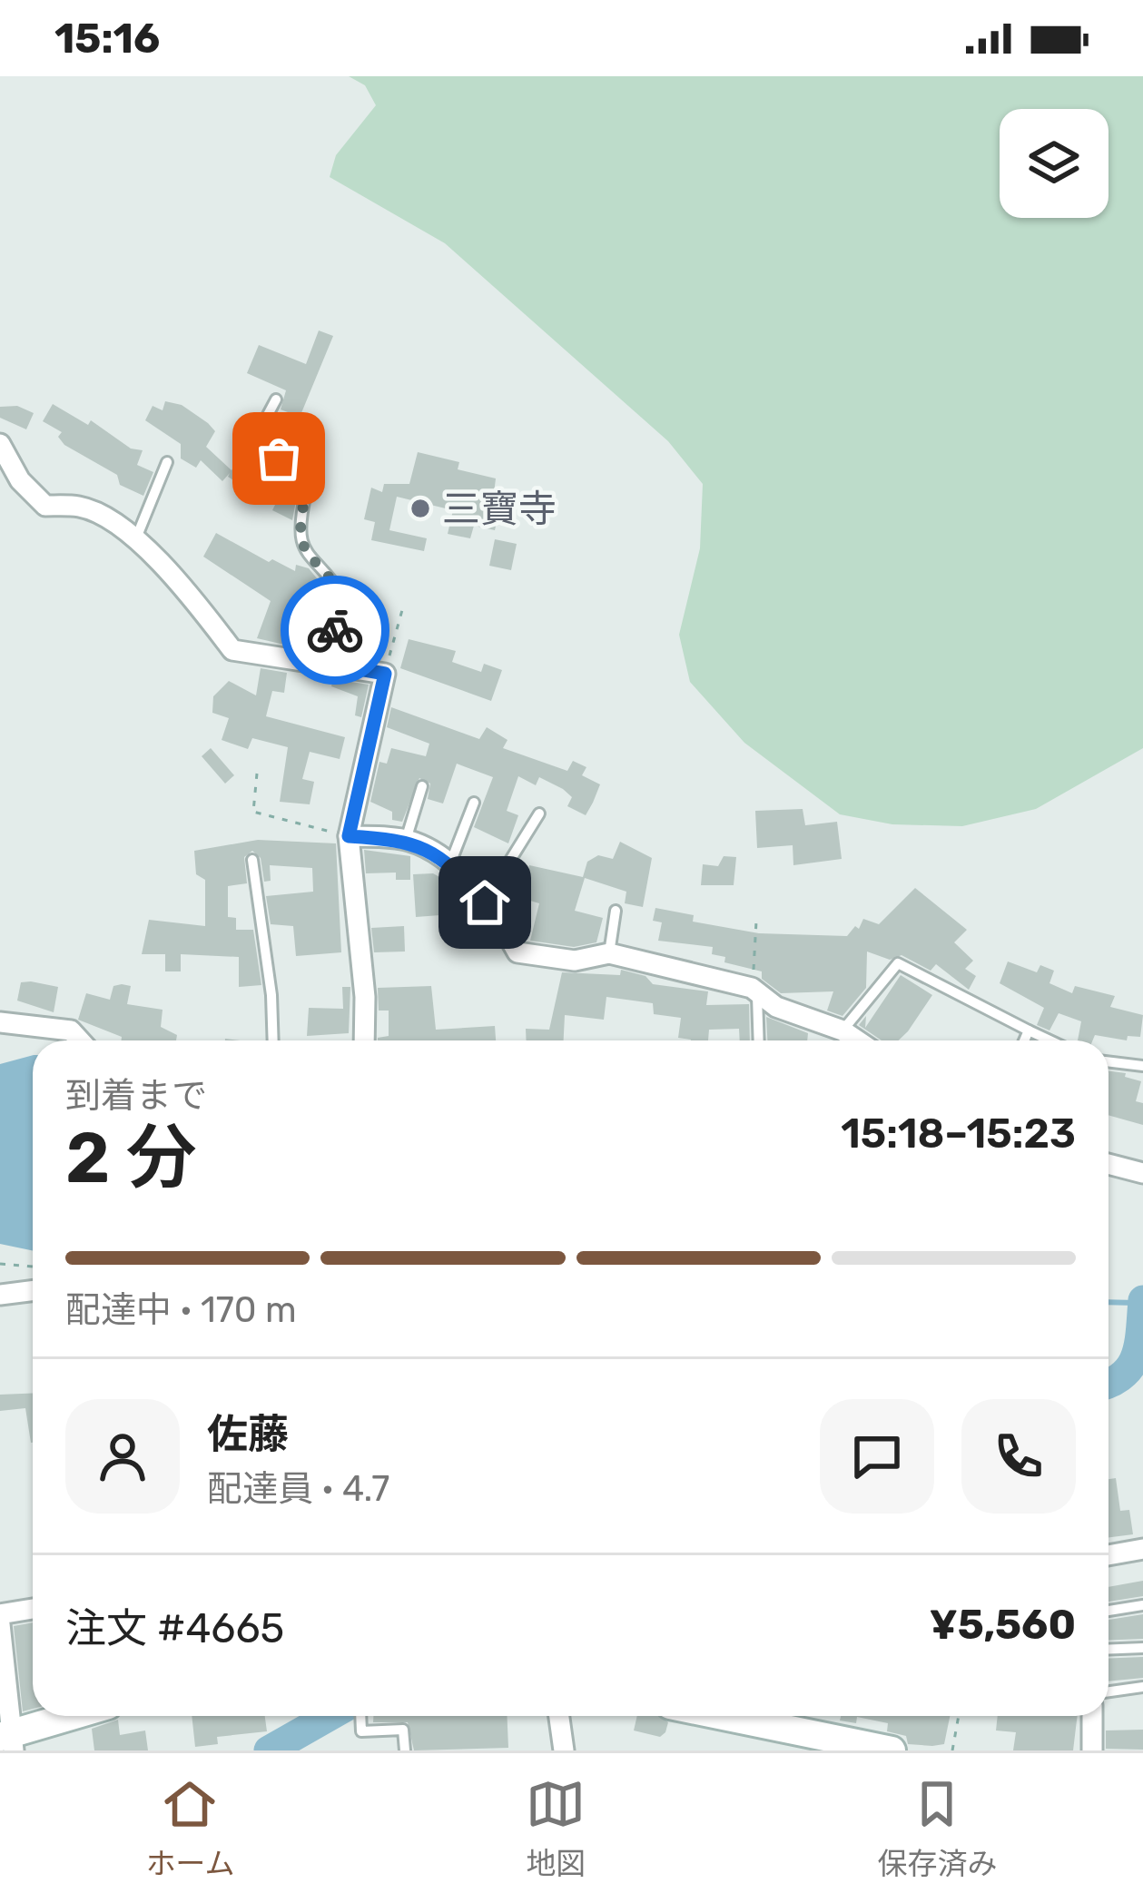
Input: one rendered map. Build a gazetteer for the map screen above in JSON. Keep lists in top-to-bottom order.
{
  "places": ["三寶寺"],
  "page": {
    "status": "15:16",
    "heading": ["2 分", "到着まで", "15:18–15:23"],
    "panel": [
      "佐藤",
      "配達員 · 4.7",
      "注文 #4665",
      "¥5,560"
    ],
    "bar": "配達中 · 170 m",
    "tabs": ["ホーム", "地図", "保存済み"]
  }
}
